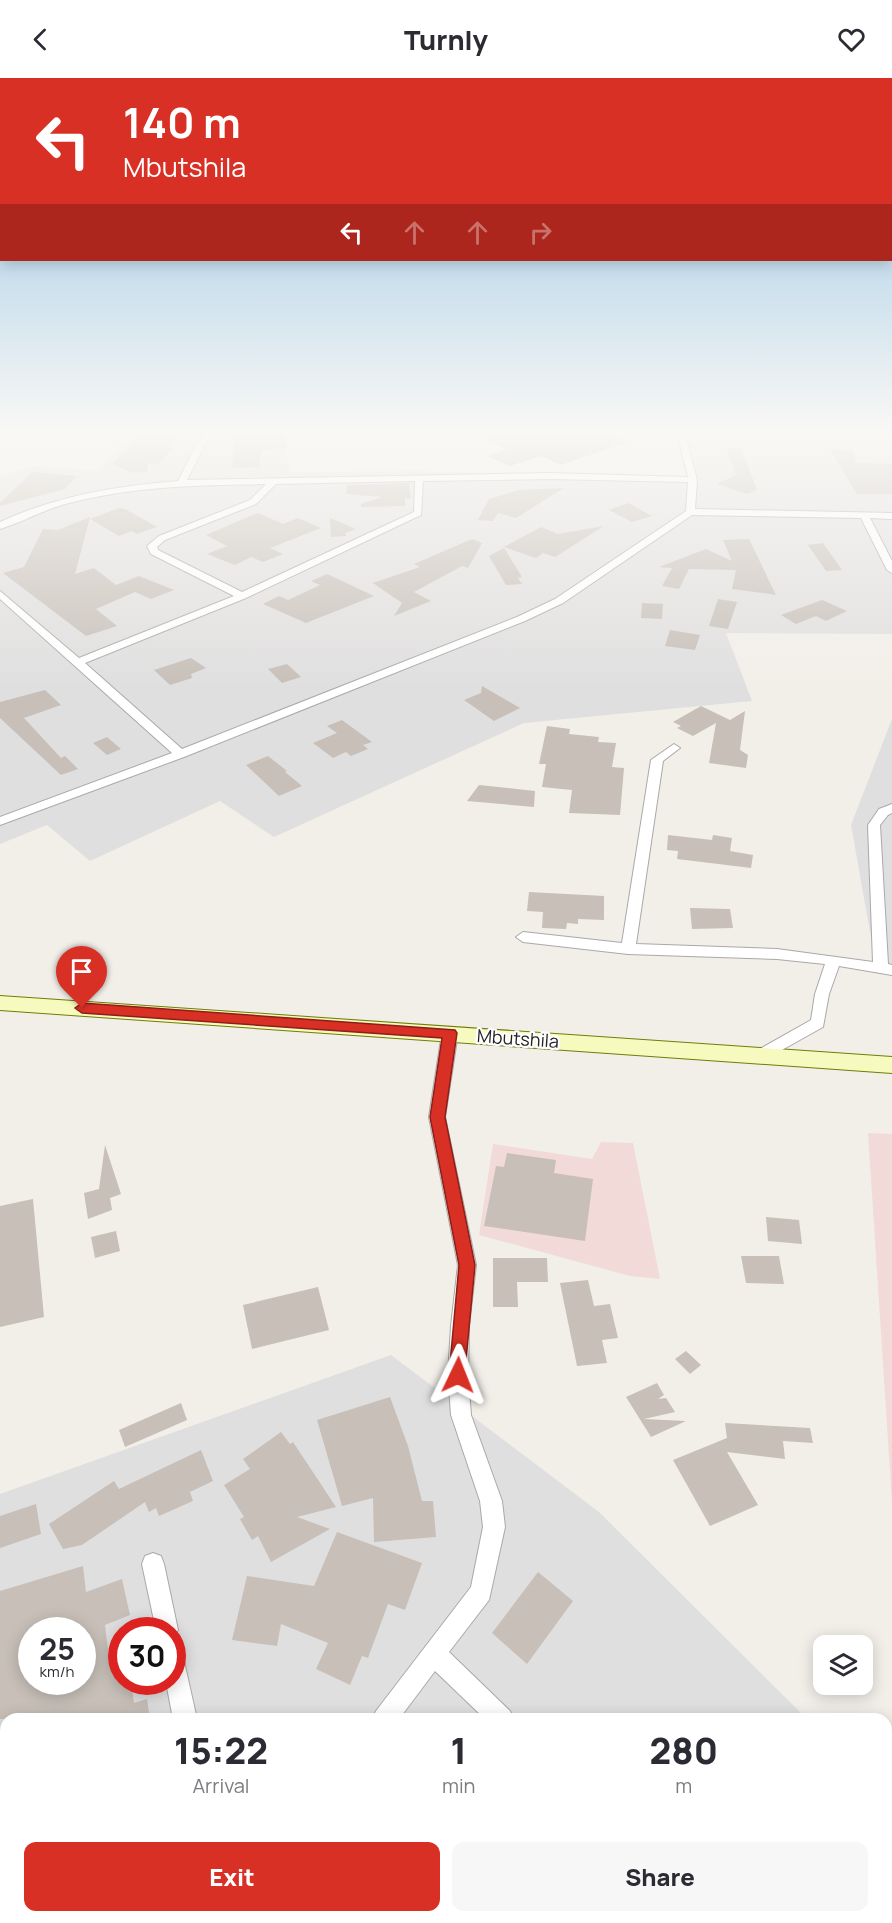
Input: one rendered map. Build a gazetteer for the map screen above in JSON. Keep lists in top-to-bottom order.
{
  "streets": {
    "street": ["Mbutshila"]
  },
  "page": {
    "header": "Turnly",
    "turn": ["140 m", "Mbutshila"],
    "speed": "25 km/h",
    "limit": "30",
    "eta": [
      "15:22",
      "Arrival",
      "1",
      "min",
      "280",
      "m"
    ],
    "buttons": ["Exit", "Share"]
  }
}
